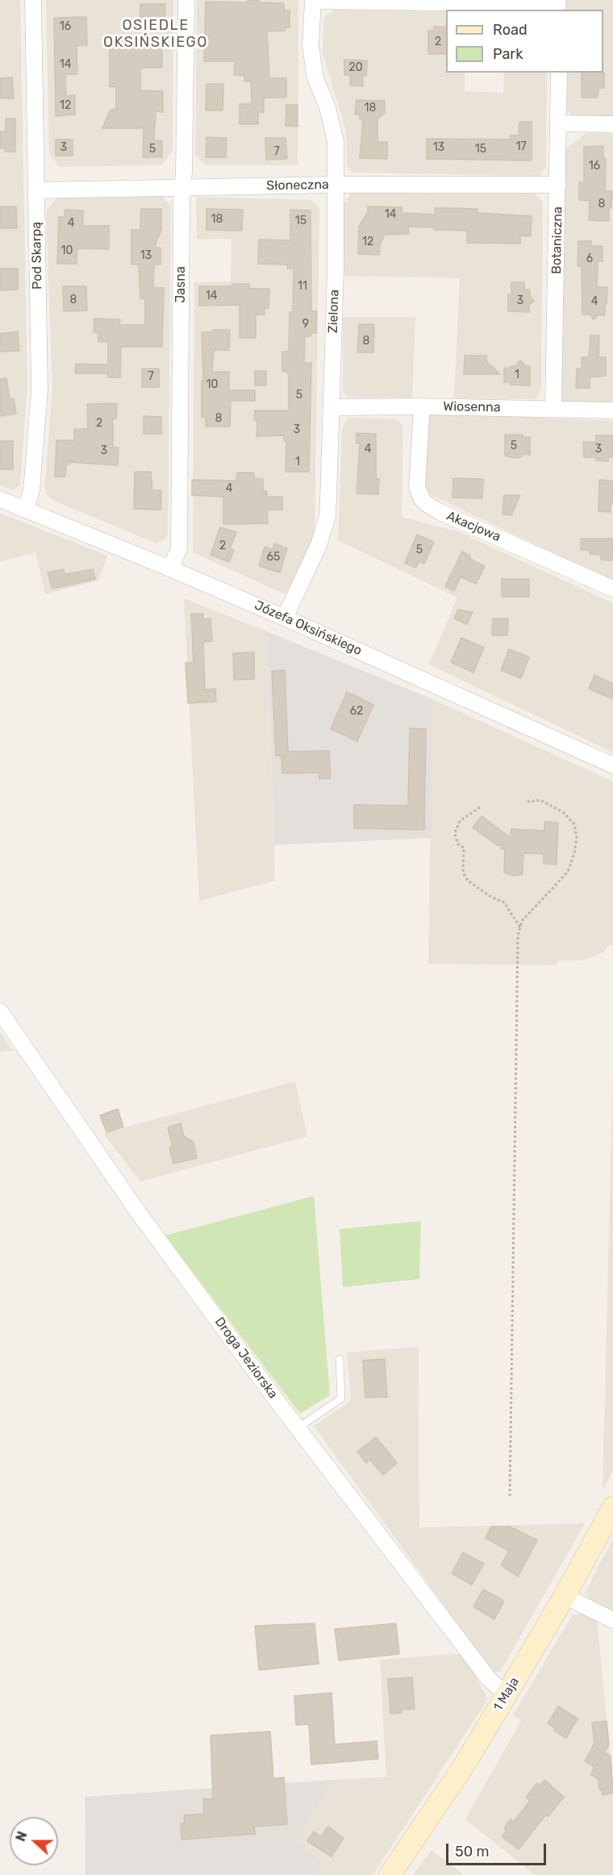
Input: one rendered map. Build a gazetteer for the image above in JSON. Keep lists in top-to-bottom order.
{
  "streets": {
    "main road": ["1 Maja"],
    "street": [
      "Słoneczna",
      "Botaniczna",
      "Pod Skarpą",
      "Jasna",
      "Zielona",
      "Wiosenna",
      "Akacjowa",
      "Józefa Oksińskiego",
      "Droga Jeziorska"
    ]
  },
  "crossings": [
    ["Słoneczna", "Botaniczna"],
    ["Słoneczna", "Pod Skarpą"],
    ["Słoneczna", "Jasna"],
    ["Słoneczna", "Zielona"],
    ["Botaniczna", "Wiosenna"],
    ["Pod Skarpą", "Józefa Oksińskiego"],
    ["Jasna", "Józefa Oksińskiego"],
    ["Zielona", "Wiosenna"],
    ["Zielona", "Józefa Oksińskiego"],
    ["Wiosenna", "Akacjowa"],
    ["Droga Jeziorska", "1 Maja"]
  ],
  "districts": ["OSIEDLE OKSIŃSKIEGO"],
  "house_numbers": [
    "16",
    "2",
    "14",
    "20",
    "12",
    "18",
    "17",
    "3",
    "13",
    "5",
    "15",
    "7",
    "16",
    "8",
    "14",
    "18",
    "15",
    "4",
    "12",
    "10",
    "13",
    "6",
    "11",
    "14",
    "8",
    "3",
    "4",
    "9",
    "8",
    "1",
    "7",
    "10",
    "5",
    "8",
    "2",
    "3",
    "5",
    "4",
    "3",
    "3",
    "1",
    "4",
    "2",
    "5",
    "65",
    "62"
  ],
  "legend": ["Road", "Park"],
  "scale_bar": "50 m",
  "north": "left"
}
